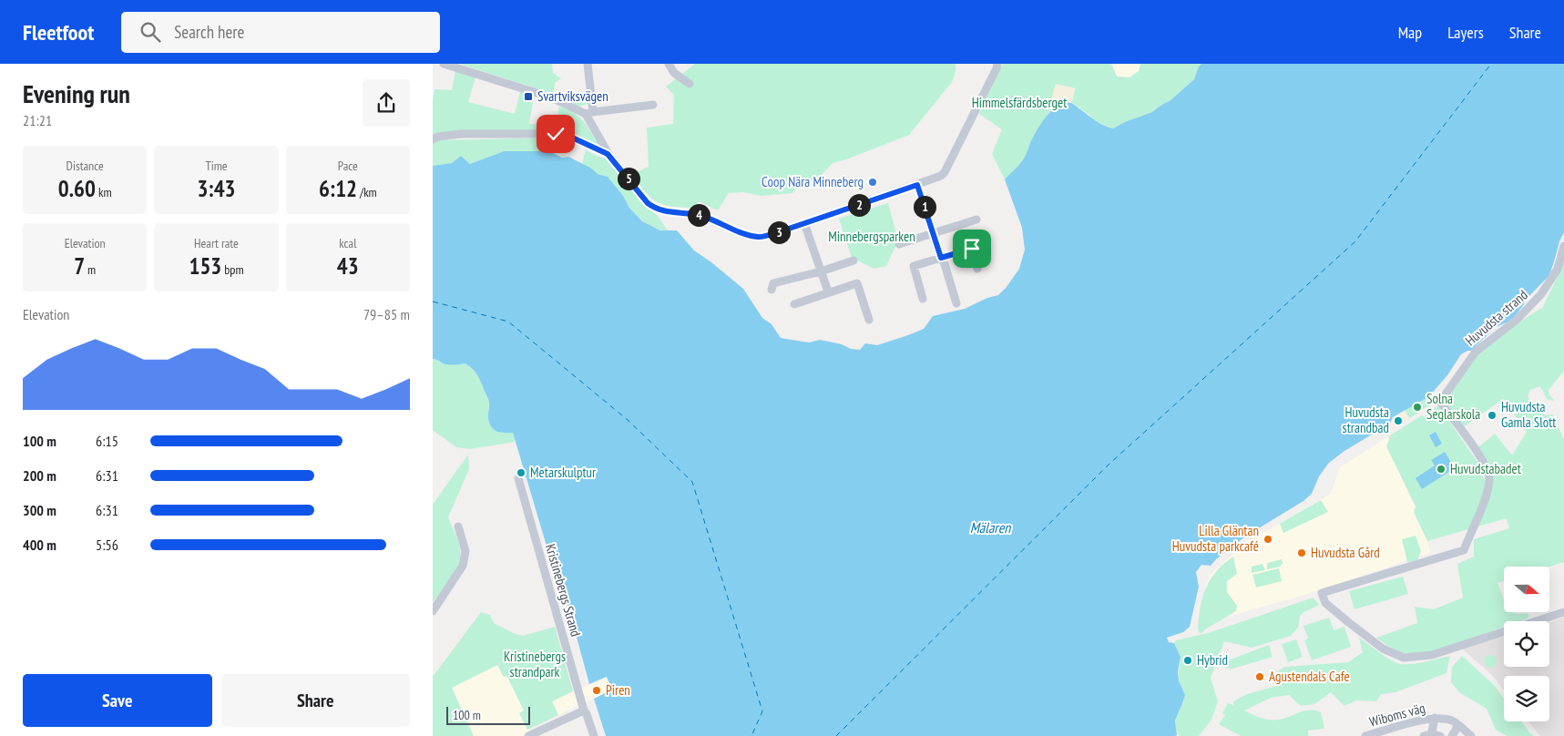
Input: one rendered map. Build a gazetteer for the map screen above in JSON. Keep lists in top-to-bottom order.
{
  "streets": {
    "street": ["Huvudsta strand", "Kristinebergs Strand", "Wiboms väg"]
  },
  "water": ["Mälaren"],
  "parks": ["Himmelsfärdsberget", "Minnebergsparken", "Kristinebergs strandpark"],
  "places": {
    "transit": ["Svartviksvägen"],
    "other": [
      "Coop Nära Minneberg",
      "Solna Seglarskola",
      "Huvudsta Gamla Slott",
      "Huvudsta strandbad",
      "Huvudstabadet",
      "Metarskulptur",
      "Lilla Gläntan Huvudsta parkcafé",
      "Huvudsta Gård",
      "Hybrid",
      "Agustendals Cafe",
      "Piren"
    ]
  },
  "scale_bar": "100 m",
  "north": "right",
  "page": {
    "header": "Fleetfoot",
    "search": "Search here",
    "nav": ["Map", "Layers", "Share"],
    "heading": ["Evening run", "21:21"],
    "stats": [
      ["Distance", "0.60 km"],
      ["Time", "3:43"],
      ["Pace", "6:12 /km"],
      ["Elevation", "7 m"],
      ["Heart rate", "153 bpm"],
      ["kcal", "43"]
    ],
    "pins": [
      "5",
      "2",
      "1",
      "4",
      "3"
    ],
    "chart": ["Elevation", "79–85 m"],
    "list": [
      {
        "name": "100 m",
        "note": "6:15"
      },
      {
        "name": "200 m",
        "note": "6:31"
      },
      {
        "name": "300 m",
        "note": "6:31"
      },
      {
        "name": "400 m",
        "note": "5:56"
      }
    ],
    "buttons": ["Save", "Share"],
    "scale": "100 m"
  }
}
